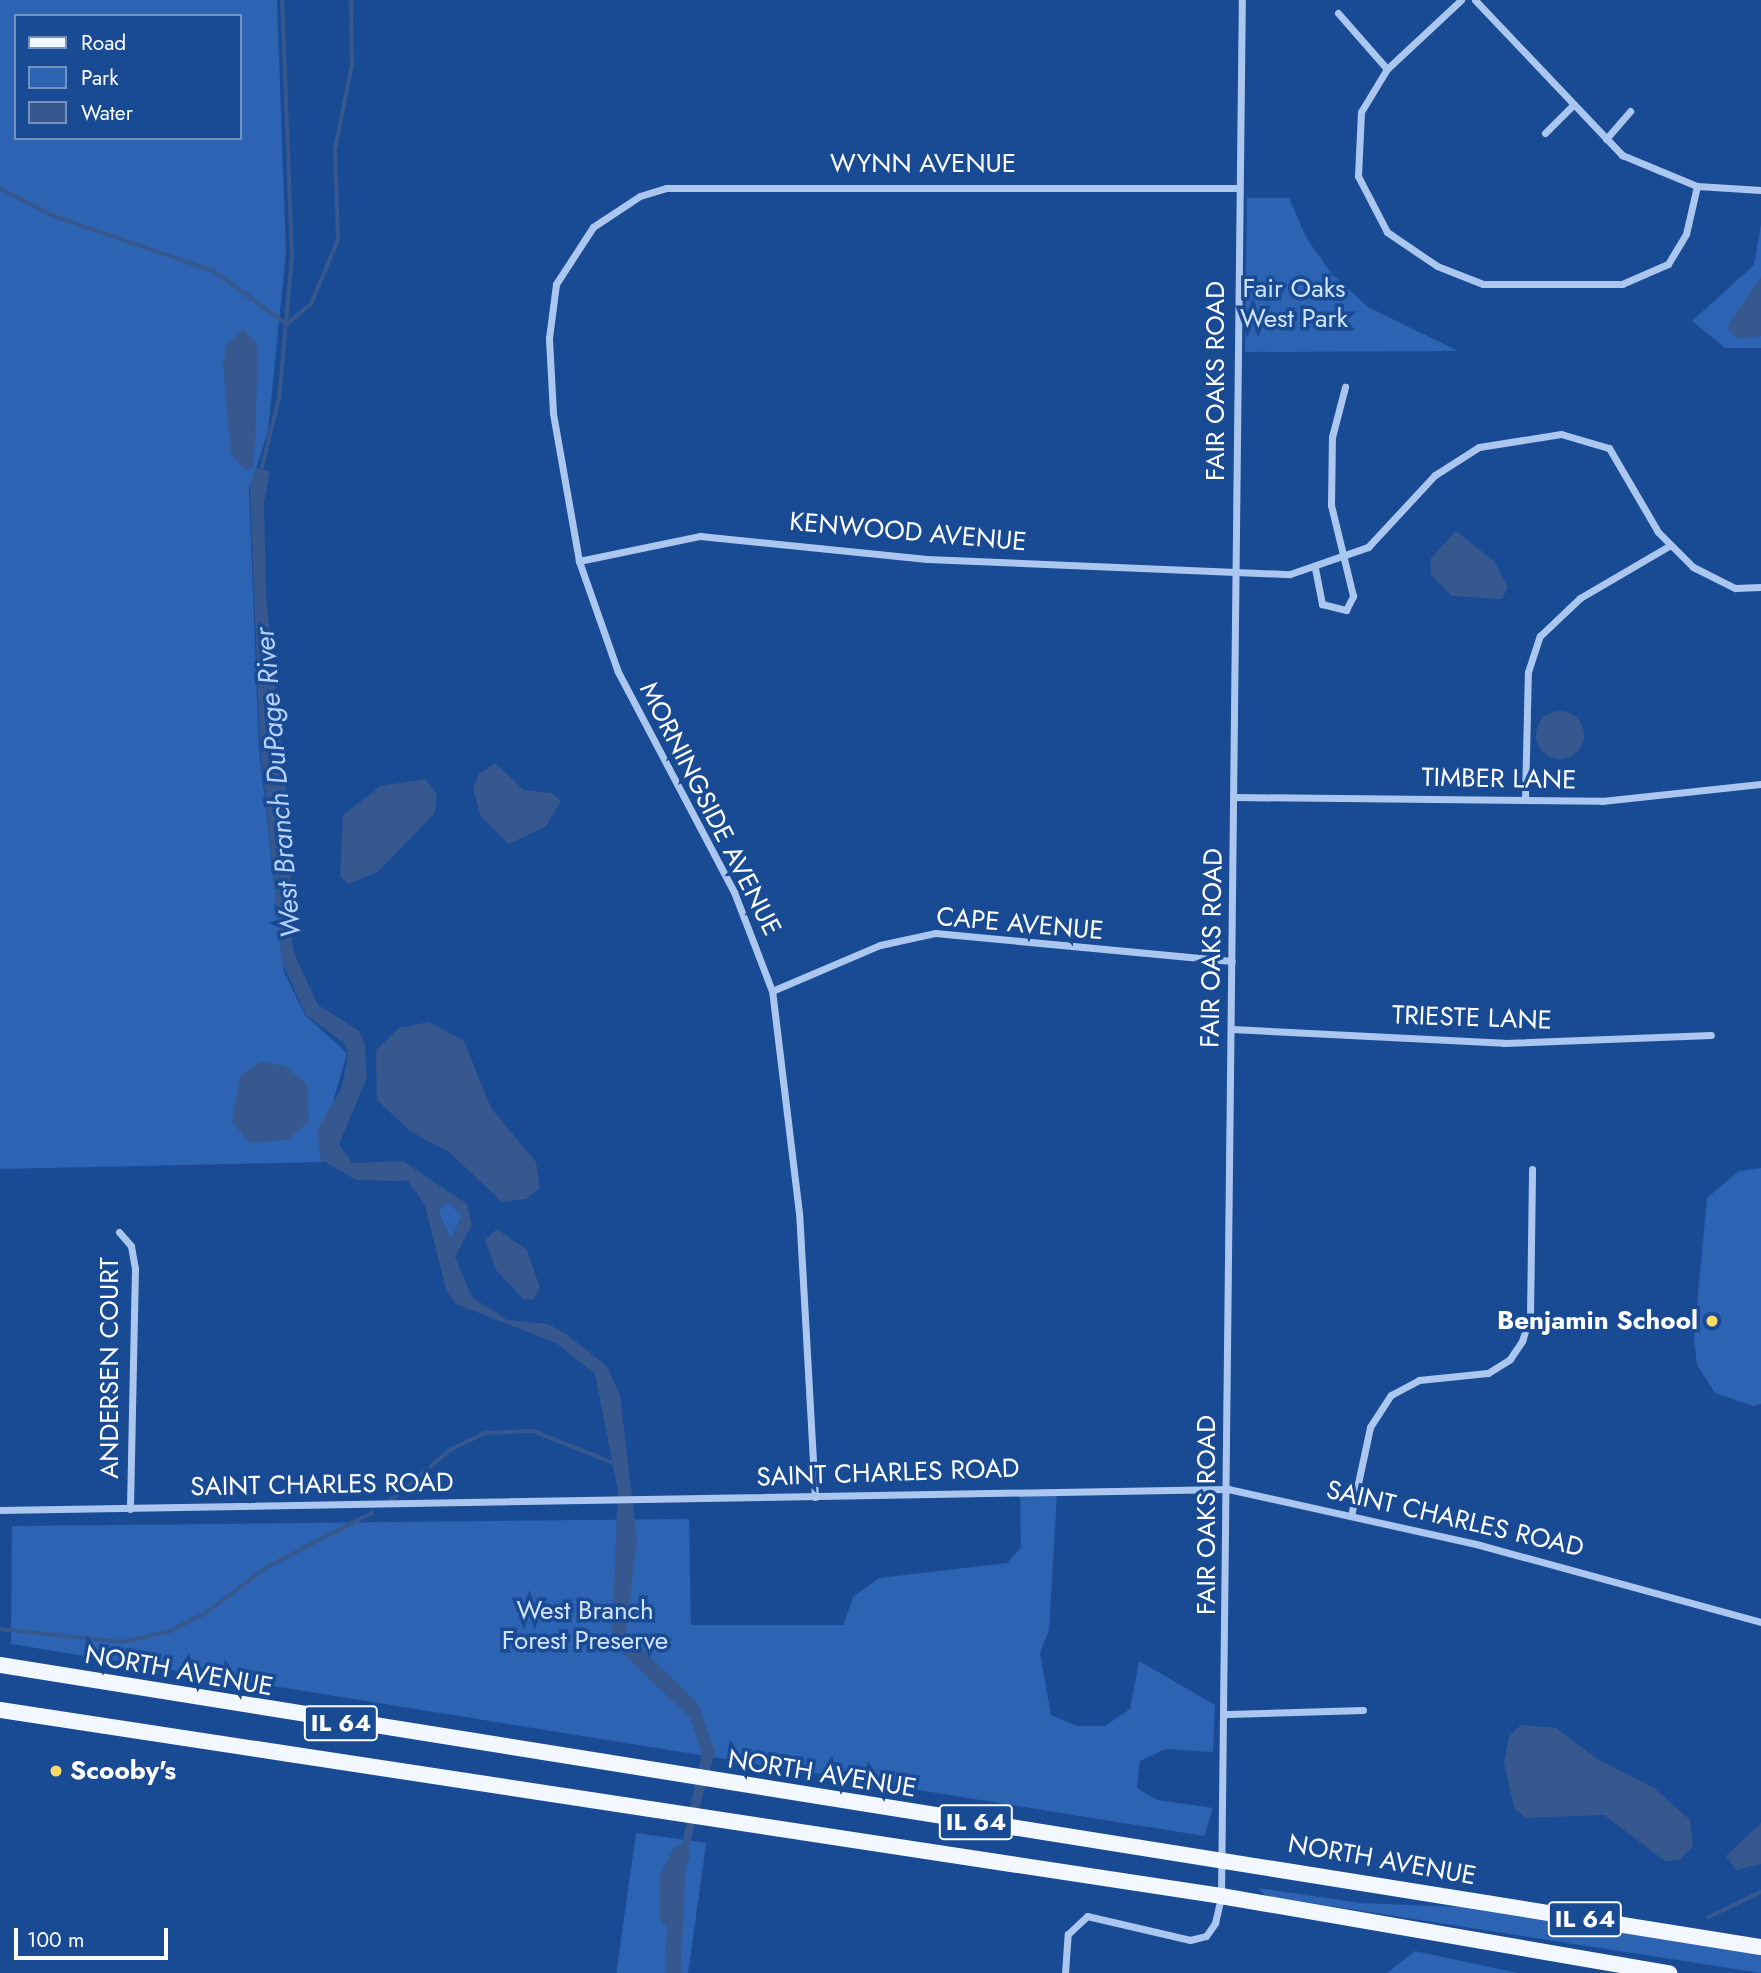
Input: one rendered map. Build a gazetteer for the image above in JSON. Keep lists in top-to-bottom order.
{
  "streets": {
    "main road": ["NORTH AVENUE", "IL 64"],
    "street": [
      "WYNN AVENUE",
      "FAIR OAKS ROAD",
      "KENWOOD AVENUE",
      "TIMBER LANE",
      "MORNINGSIDE AVENUE",
      "CAPE AVENUE",
      "TRIESTE LANE",
      "ANDERSEN COURT",
      "SAINT CHARLES ROAD"
    ]
  },
  "crossings": [
    ["WYNN AVENUE", "FAIR OAKS ROAD"],
    ["WYNN AVENUE", "MORNINGSIDE AVENUE"],
    ["FAIR OAKS ROAD", "KENWOOD AVENUE"],
    ["FAIR OAKS ROAD", "TIMBER LANE"],
    ["FAIR OAKS ROAD", "CAPE AVENUE"],
    ["FAIR OAKS ROAD", "TRIESTE LANE"],
    ["FAIR OAKS ROAD", "SAINT CHARLES ROAD"],
    ["FAIR OAKS ROAD", "NORTH AVENUE"],
    ["FAIR OAKS ROAD", "IL 64"],
    ["KENWOOD AVENUE", "MORNINGSIDE AVENUE"],
    ["MORNINGSIDE AVENUE", "CAPE AVENUE"],
    ["MORNINGSIDE AVENUE", "SAINT CHARLES ROAD"],
    ["ANDERSEN COURT", "SAINT CHARLES ROAD"]
  ],
  "water": ["West Branch DuPage River"],
  "parks": ["Fair Oaks West Park", "West Branch Forest Preserve"],
  "places": ["Benjamin School", "Scooby's"],
  "legend": ["Road", "Park", "Water"],
  "scale_bar": "100 m"
}
